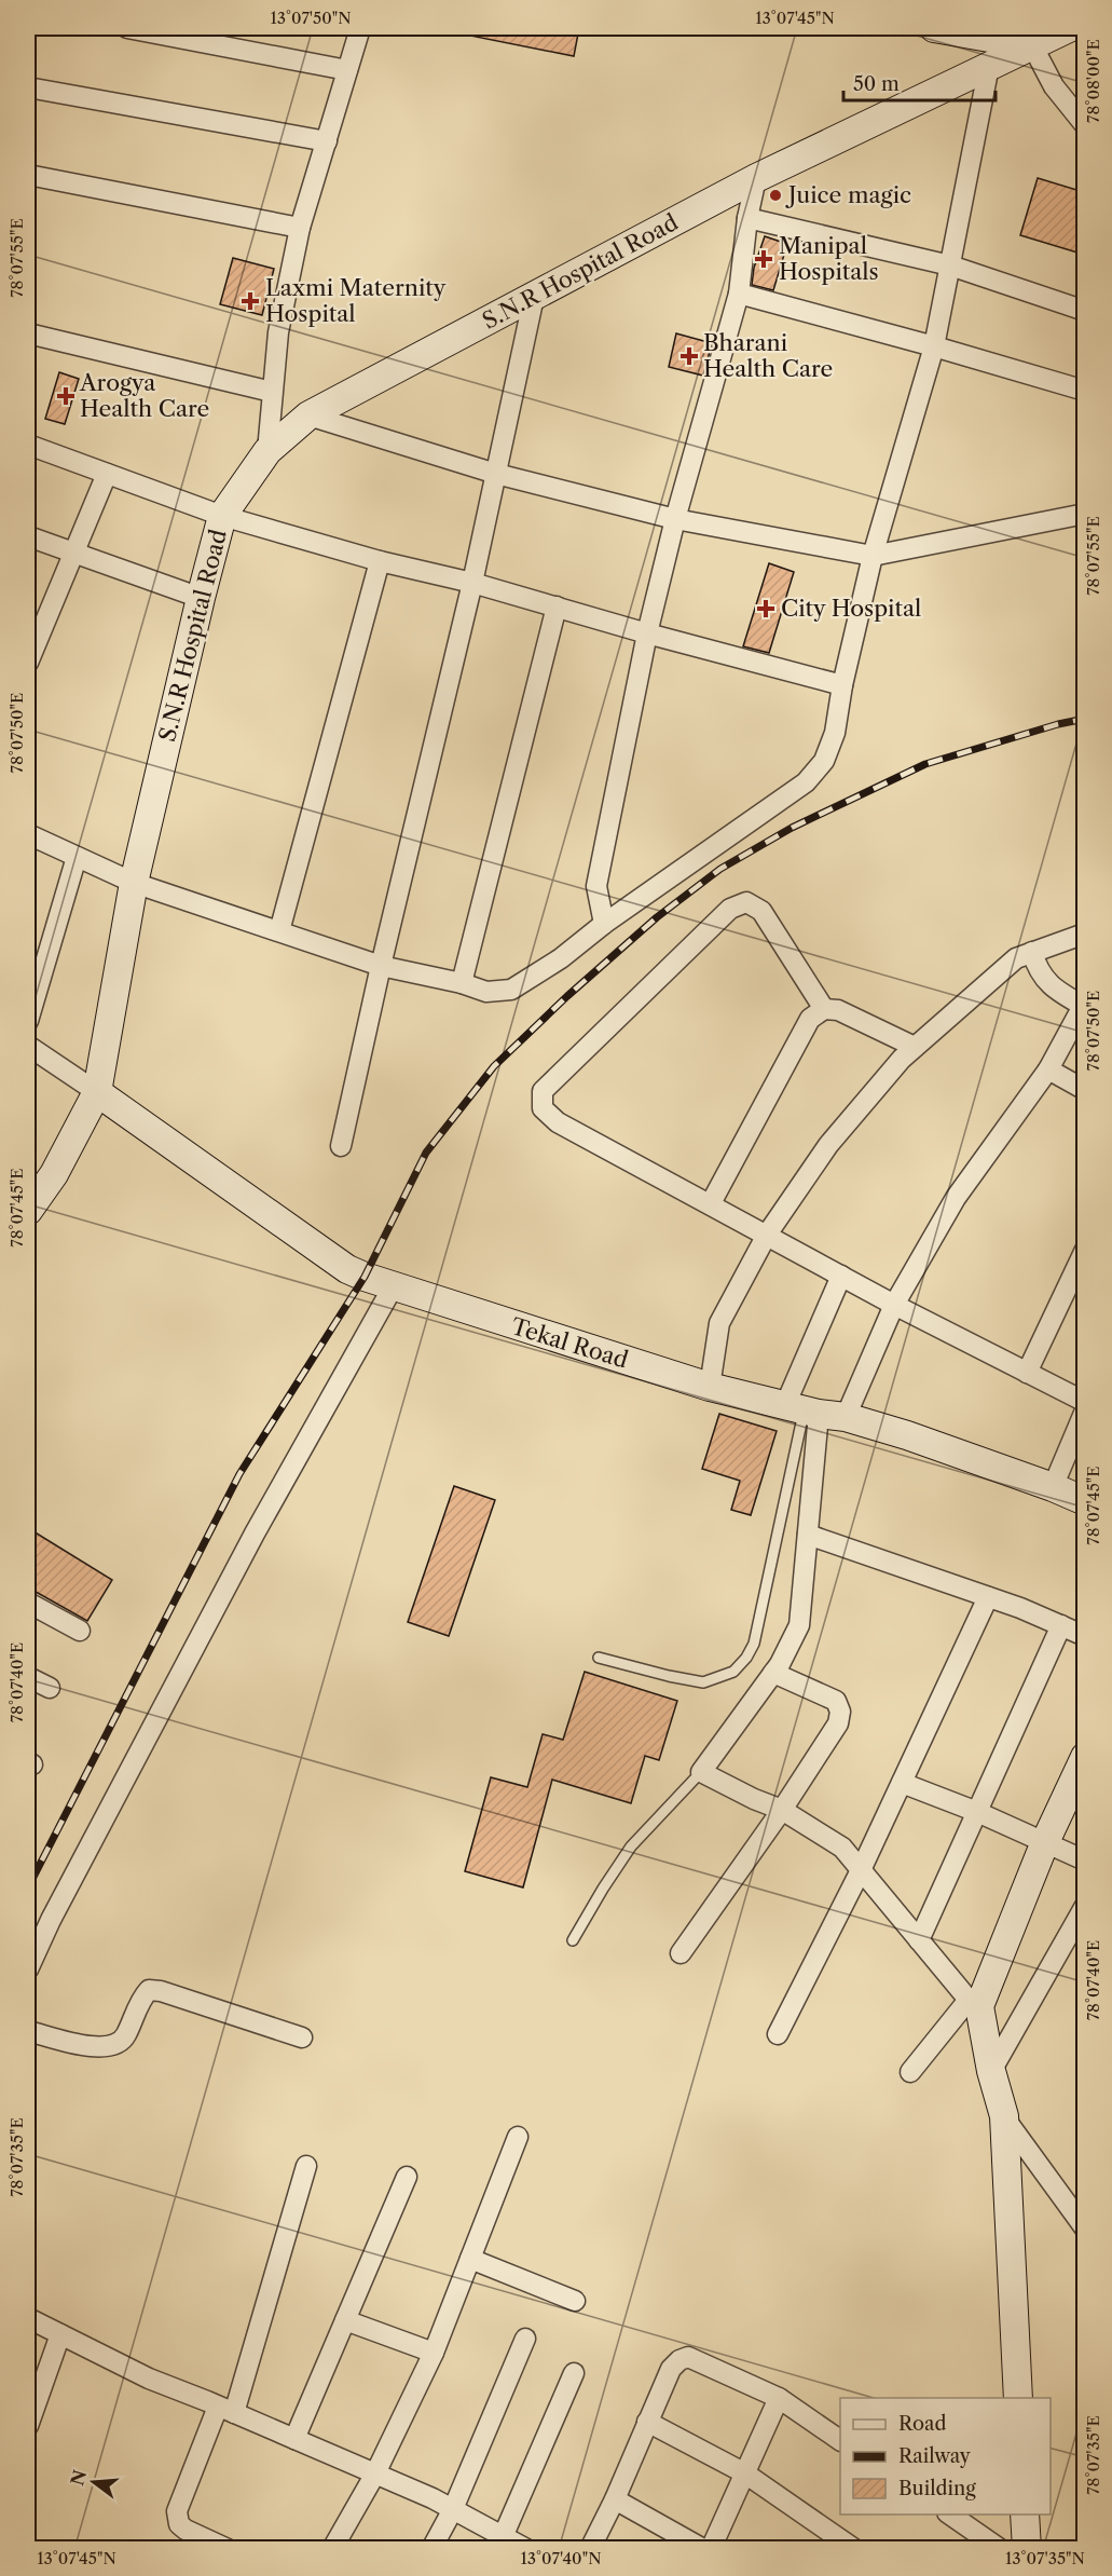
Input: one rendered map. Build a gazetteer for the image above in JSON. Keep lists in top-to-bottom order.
{
  "streets": {
    "main road": ["S.N.R Hospital Road", "Tekal Road"]
  },
  "crossings": [
    ["S.N.R Hospital Road", "Tekal Road"]
  ],
  "places": {
    "other": ["Juice magic"],
    "health": [
      "Manipal Hospitals",
      "Laxmi Maternity Hospital",
      "Bharani Health Care",
      "Arogya Health Care",
      "City Hospital"
    ]
  },
  "legend": ["Road", "Railway", "Building"],
  "scale_bar": "50 m",
  "north": "left",
  "coordinates": [
    "13°07'50\"N",
    "13°07'45\"N",
    "78°08'00\"E",
    "78°07'55\"E",
    "78°07'50\"E",
    "78°07'45\"E",
    "78°07'40\"E",
    "78°07'35\"E",
    "13°07'40\"N",
    "13°07'35\"N"
  ]
}
